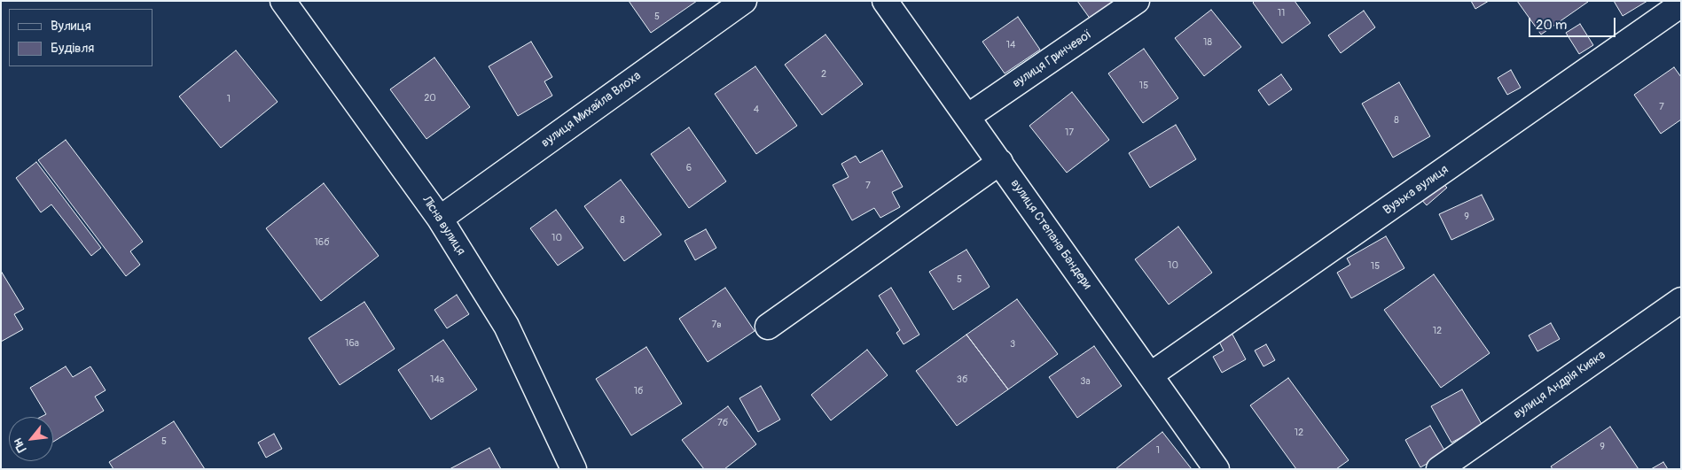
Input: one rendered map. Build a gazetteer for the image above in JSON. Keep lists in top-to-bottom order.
{
  "streets": {
    "street": [
      "вулиця Гринчевої",
      "вулиця Михайла Влоха",
      "Вузька вулиця",
      "Лісна вулиця",
      "вулиця Степана Бандери",
      "вулиця Андрія Кияка"
    ]
  },
  "crossings": [
    ["вулиця Гринчевої", "вулиця Степана Бандери"],
    ["вулиця Михайла Влоха", "Лісна вулиця"],
    ["Вузька вулиця", "вулиця Степана Бандери"]
  ],
  "house_numbers": [
    "11",
    "5",
    "18",
    "14",
    "2",
    "15",
    "20",
    "1",
    "7",
    "4",
    "8",
    "17",
    "6",
    "7",
    "9",
    "8",
    "10",
    "16б",
    "10",
    "15",
    "5",
    "7в",
    "12",
    "16а",
    "3",
    "14а",
    "3б",
    "3а",
    "1б",
    "7б",
    "12",
    "5",
    "9",
    "1"
  ],
  "legend": ["Вулиця", "Будівля"],
  "scale_bar": "20 m",
  "north": "bottom left"
}
